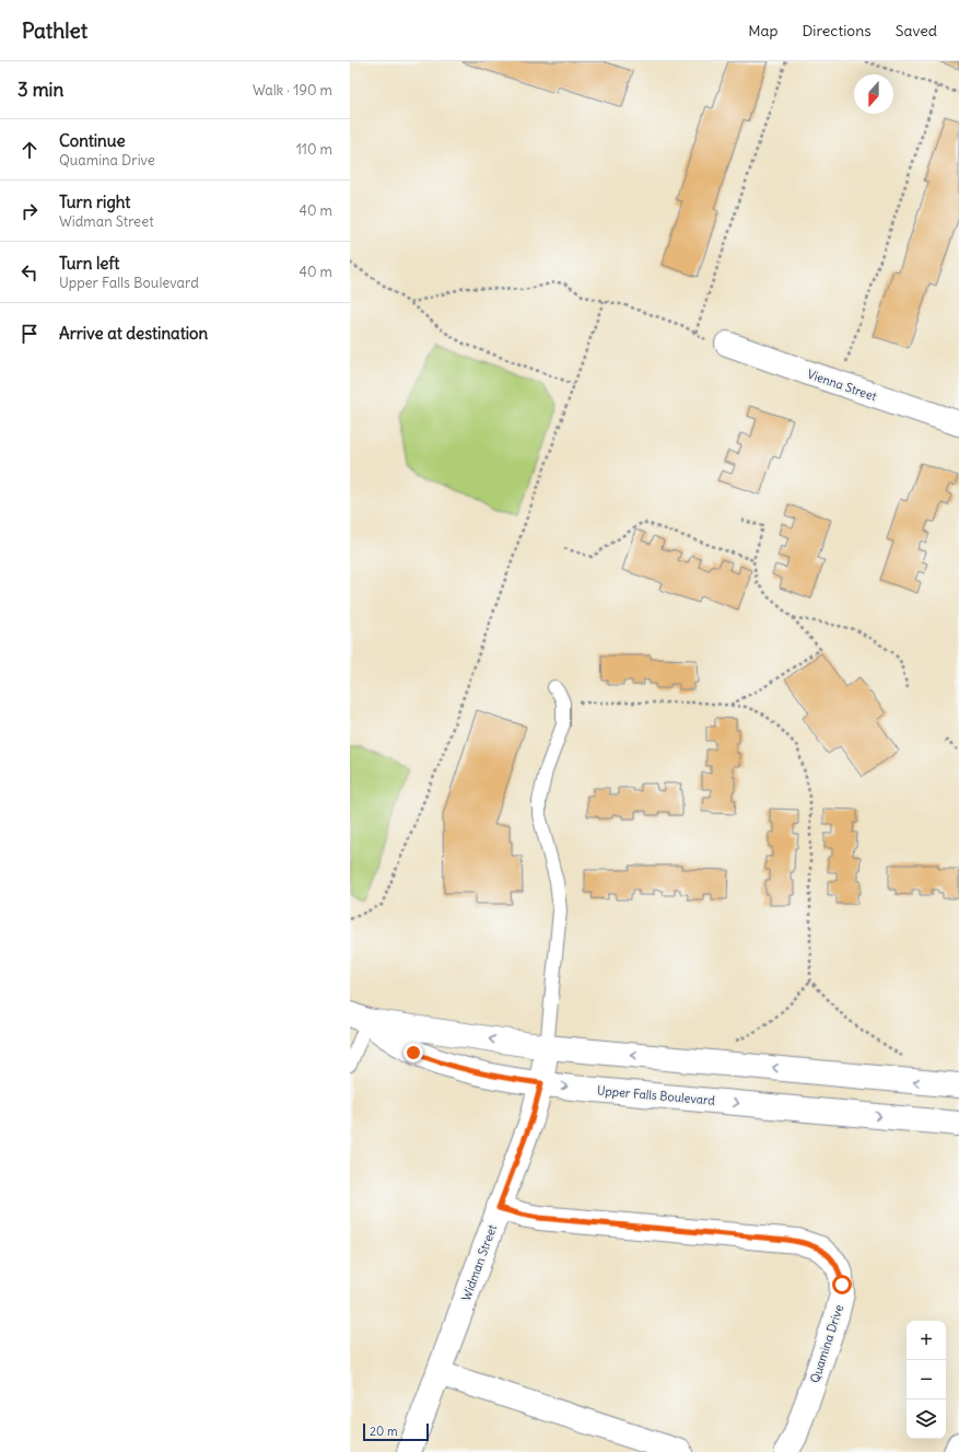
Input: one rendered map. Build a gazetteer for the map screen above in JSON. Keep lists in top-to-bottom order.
{
  "streets": {
    "street": [
      "Vienna Street",
      "Upper Falls Boulevard",
      "Widman Street",
      "Quamina Drive"
    ]
  },
  "crossings": [
    ["Upper Falls Boulevard", "Widman Street"],
    ["Widman Street", "Quamina Drive"]
  ],
  "scale_bar": "20 m",
  "north": "bottom",
  "page": {
    "header": "Pathlet",
    "nav": ["Map", "Directions", "Saved"],
    "heading": ["3 min", "Walk · 190 m"],
    "list": [
      ["Continue", "Quamina Drive", "110 m"],
      ["Turn right", "Widman Street", "40 m"],
      ["Turn left", "Upper Falls Boulevard", "40 m"],
      "Arrive at destination"
    ],
    "map_buttons": ["+", "−"],
    "scale": "20 m"
  }
}
